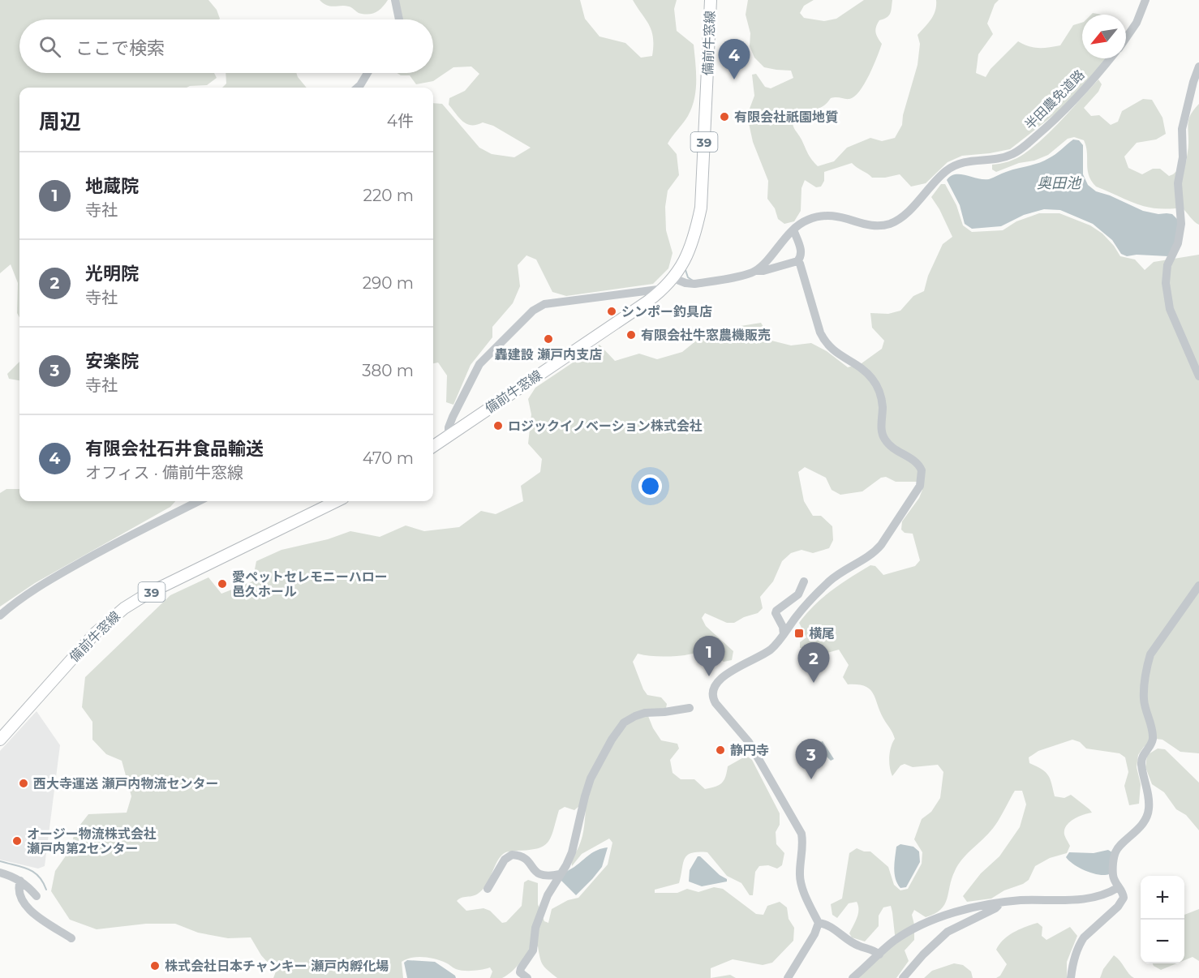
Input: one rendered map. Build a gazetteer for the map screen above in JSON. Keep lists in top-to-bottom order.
{
  "streets": {
    "main road": ["備前牛窓線", "39"],
    "street": ["半田農免道路"]
  },
  "water": ["奥田池"],
  "places": {
    "other": [
      "有限会社祇園地質",
      "シンポー釣具店",
      "有限会社牛窓農機販売",
      "轟建設 瀬戸内支店",
      "ロジックイノベーション株式会社",
      "愛ペットセレモニーハロー 邑久ホール",
      "静円寺",
      "西大寺運送 瀬戸内物流センター",
      "オージー物流株式会社 瀬戸内第2センター",
      "株式会社日本チャンキー 瀬戸内孵化場"
    ],
    "transit": ["横尾"]
  },
  "north": "bottom left",
  "page": {
    "search": "ここで検索",
    "pins": [
      "4",
      "1",
      "2",
      "3"
    ],
    "heading": ["周辺", "4件"],
    "list": [
      {
        "mark": "1",
        "name": "地蔵院",
        "note": "寺社",
        "value": "220 m"
      },
      {
        "mark": "2",
        "name": "光明院",
        "note": "寺社",
        "value": "290 m"
      },
      {
        "mark": "3",
        "name": "安楽院",
        "note": "寺社",
        "value": "380 m"
      },
      {
        "mark": "4",
        "name": "有限会社石井食品輸送",
        "note": "オフィス · 備前牛窓線",
        "value": "470 m"
      }
    ],
    "map_buttons": ["+", "−"]
  }
}
